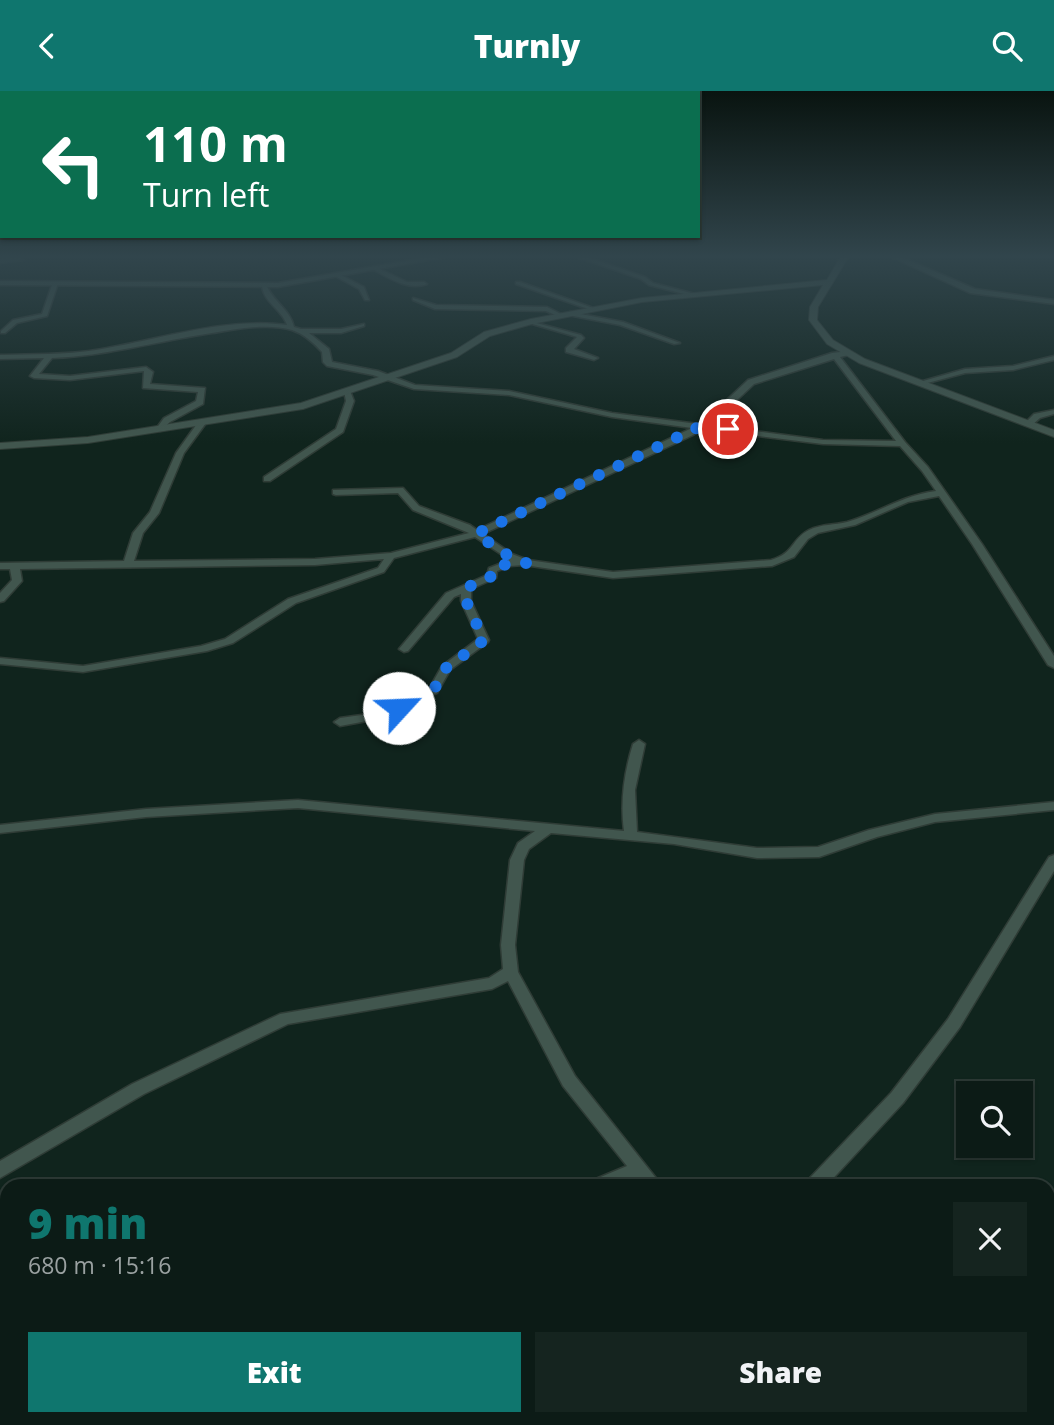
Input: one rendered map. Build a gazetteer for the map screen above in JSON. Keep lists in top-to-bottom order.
{
  "page": {
    "header": "Turnly",
    "turn": ["110 m", "Turn left"],
    "heading": ["9 min", "680 m · 15:16"],
    "buttons": ["Exit", "Share"]
  }
}
